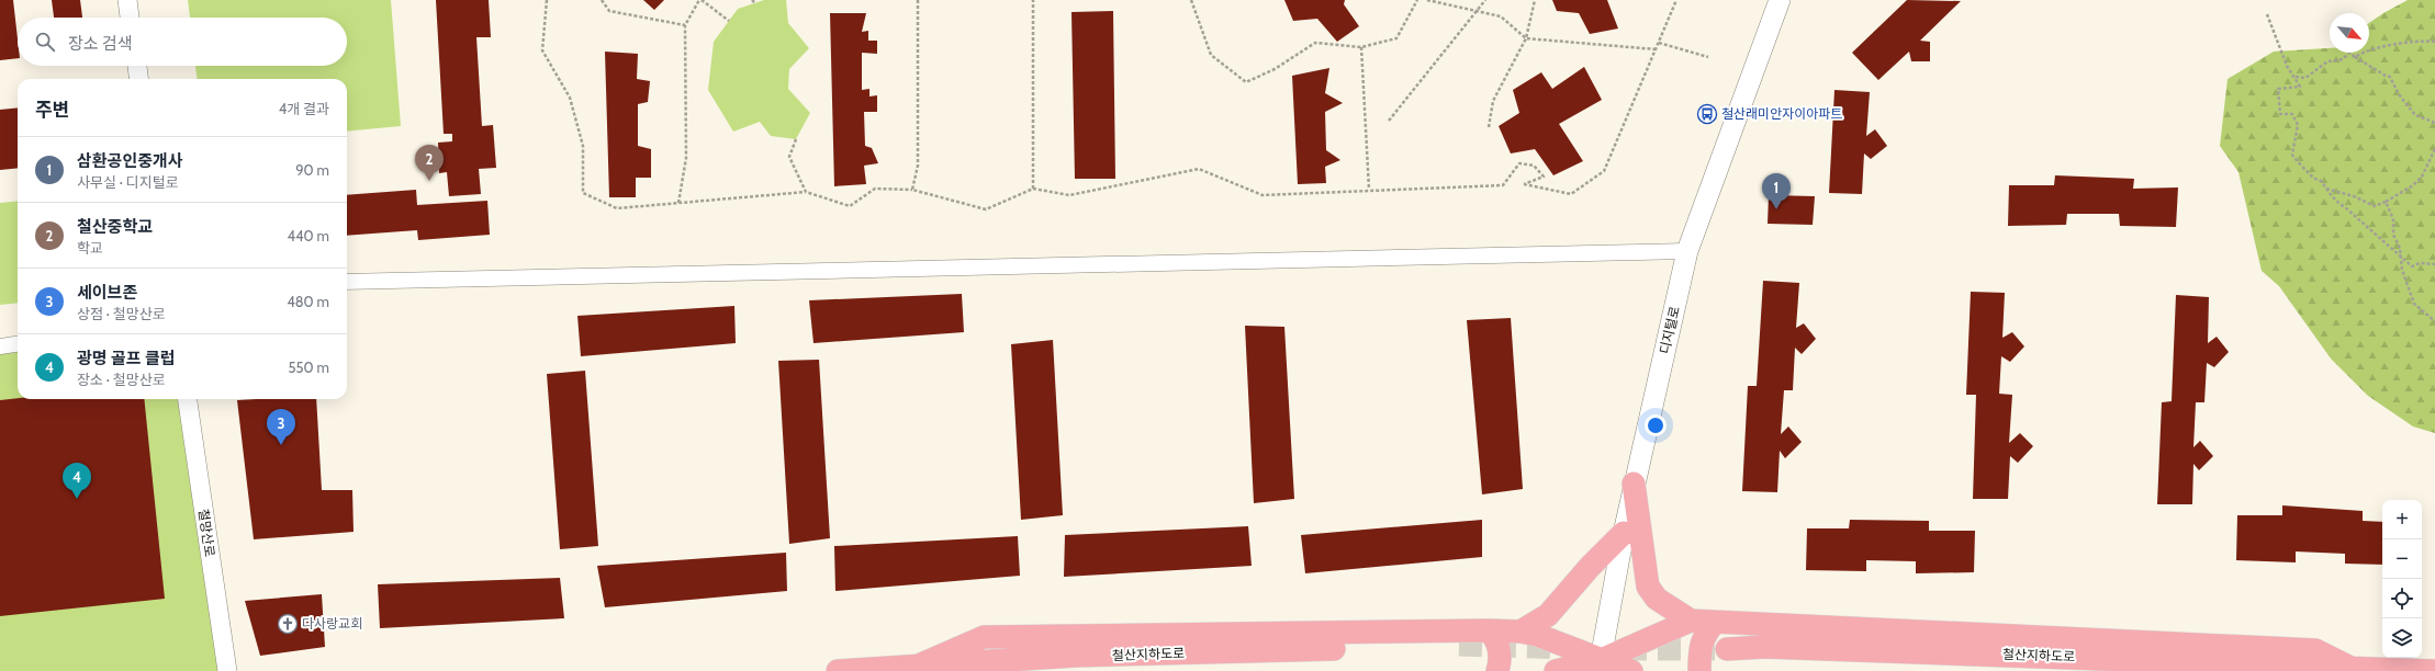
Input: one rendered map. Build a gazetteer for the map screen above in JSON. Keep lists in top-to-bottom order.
{
  "streets": {
    "main road": ["디지털로", "철산지하도로"],
    "street": ["철망산로"]
  },
  "places": {
    "bus stop": ["철산래미안자이아파트"],
    "church": ["다사랑교회"]
  },
  "north": "bottom right",
  "page": {
    "search": "장소 검색",
    "heading": ["주변", "4개 결과"],
    "list": [
      {
        "mark": "1",
        "name": "삼환공인중개사",
        "note": "사무실 · 디지털로",
        "value": "90 m"
      },
      {
        "mark": "2",
        "name": "철산중학교",
        "note": "학교",
        "value": "440 m"
      },
      {
        "mark": "3",
        "name": "세이브존",
        "note": "상점 · 철망산로",
        "value": "480 m"
      },
      {
        "mark": "4",
        "name": "광명 골프 클럽",
        "note": "장소 · 철망산로",
        "value": "550 m"
      }
    ],
    "pins": [
      "2",
      "1",
      "3",
      "4"
    ],
    "map_buttons": ["+", "−"]
  }
}
